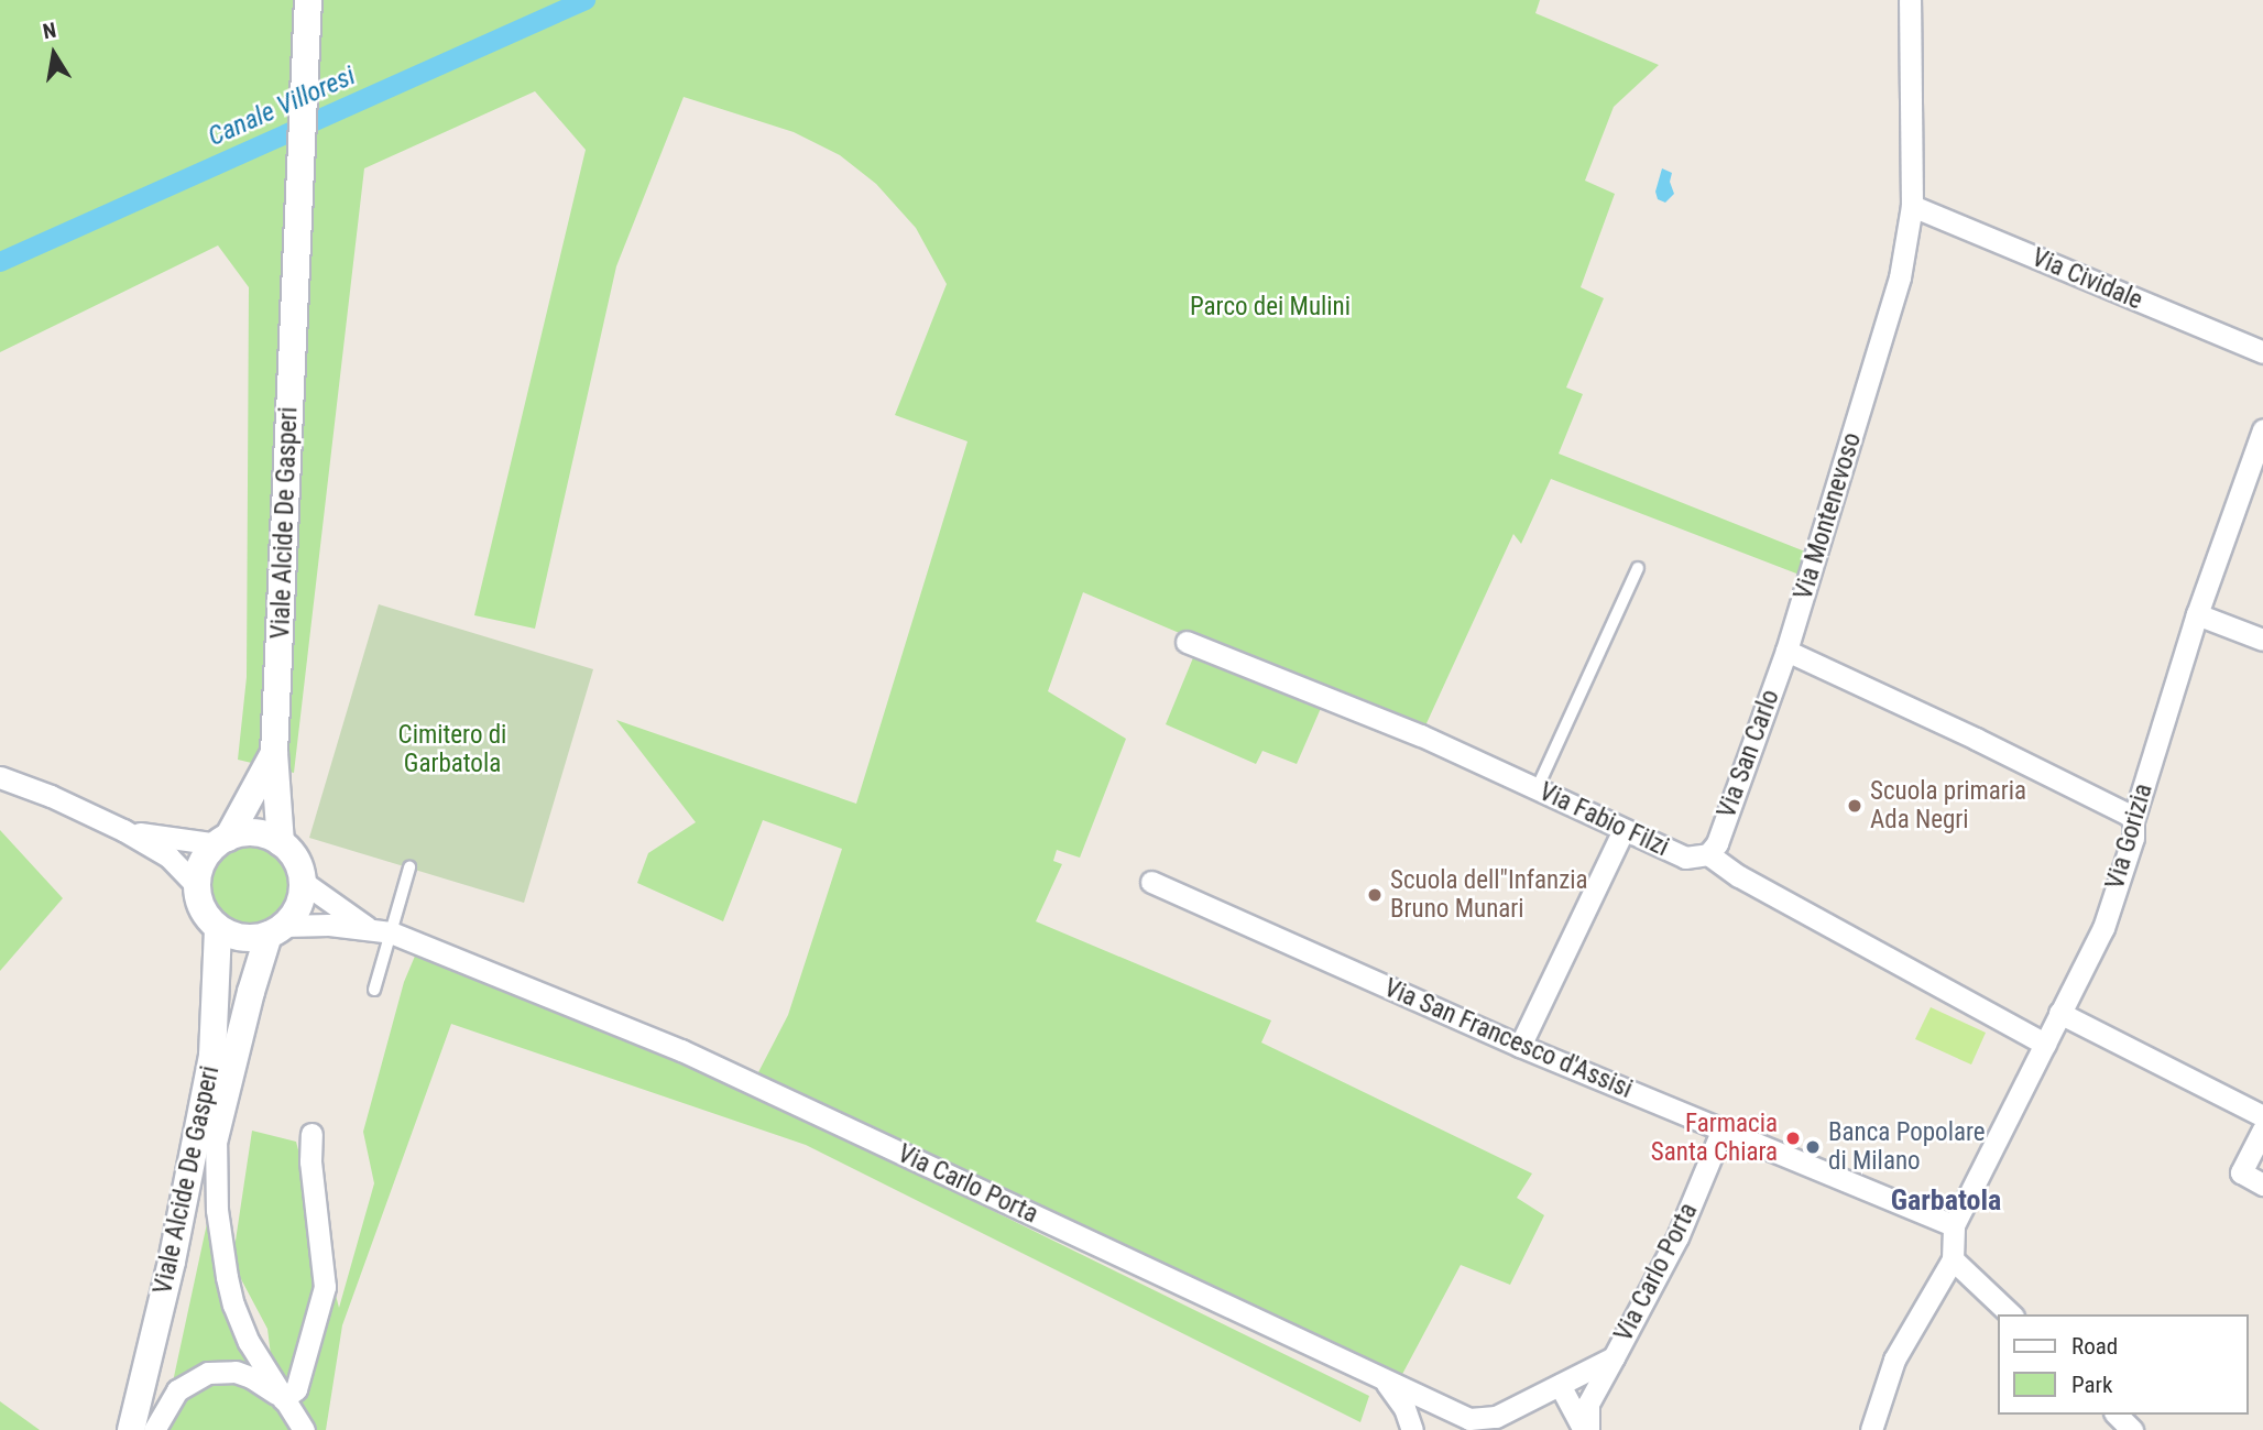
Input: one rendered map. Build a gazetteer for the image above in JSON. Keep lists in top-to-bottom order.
{
  "streets": {
    "street": [
      "Via Cividale",
      "Via Montenevoso",
      "Viale Alcide De Gasperi",
      "Via San Carlo",
      "Via Fabio Filzi",
      "Via Gorizia",
      "Via San Francesco d'Assisi",
      "Via Carlo Porta"
    ]
  },
  "crossings": [
    ["Via Cividale", "Via Montenevoso"],
    ["Via Montenevoso", "Via San Carlo"],
    ["Viale Alcide De Gasperi", "Via Carlo Porta"],
    ["Via San Carlo", "Via Fabio Filzi"],
    ["Via Gorizia", "Via San Francesco d'Assisi"],
    ["Via San Francesco d'Assisi", "Via Carlo Porta"]
  ],
  "districts": ["Garbatola"],
  "water": ["Canale Villoresi"],
  "parks": ["Parco dei Mulini", "Cimitero di Garbatola"],
  "places": [
    "Scuola primaria Ada Negri",
    "Scuola dell\"Infanzia Bruno Munari",
    "Farmacia Santa Chiara",
    "Banca Popolare di Milano"
  ],
  "legend": ["Road", "Park"],
  "north": "top"
}
